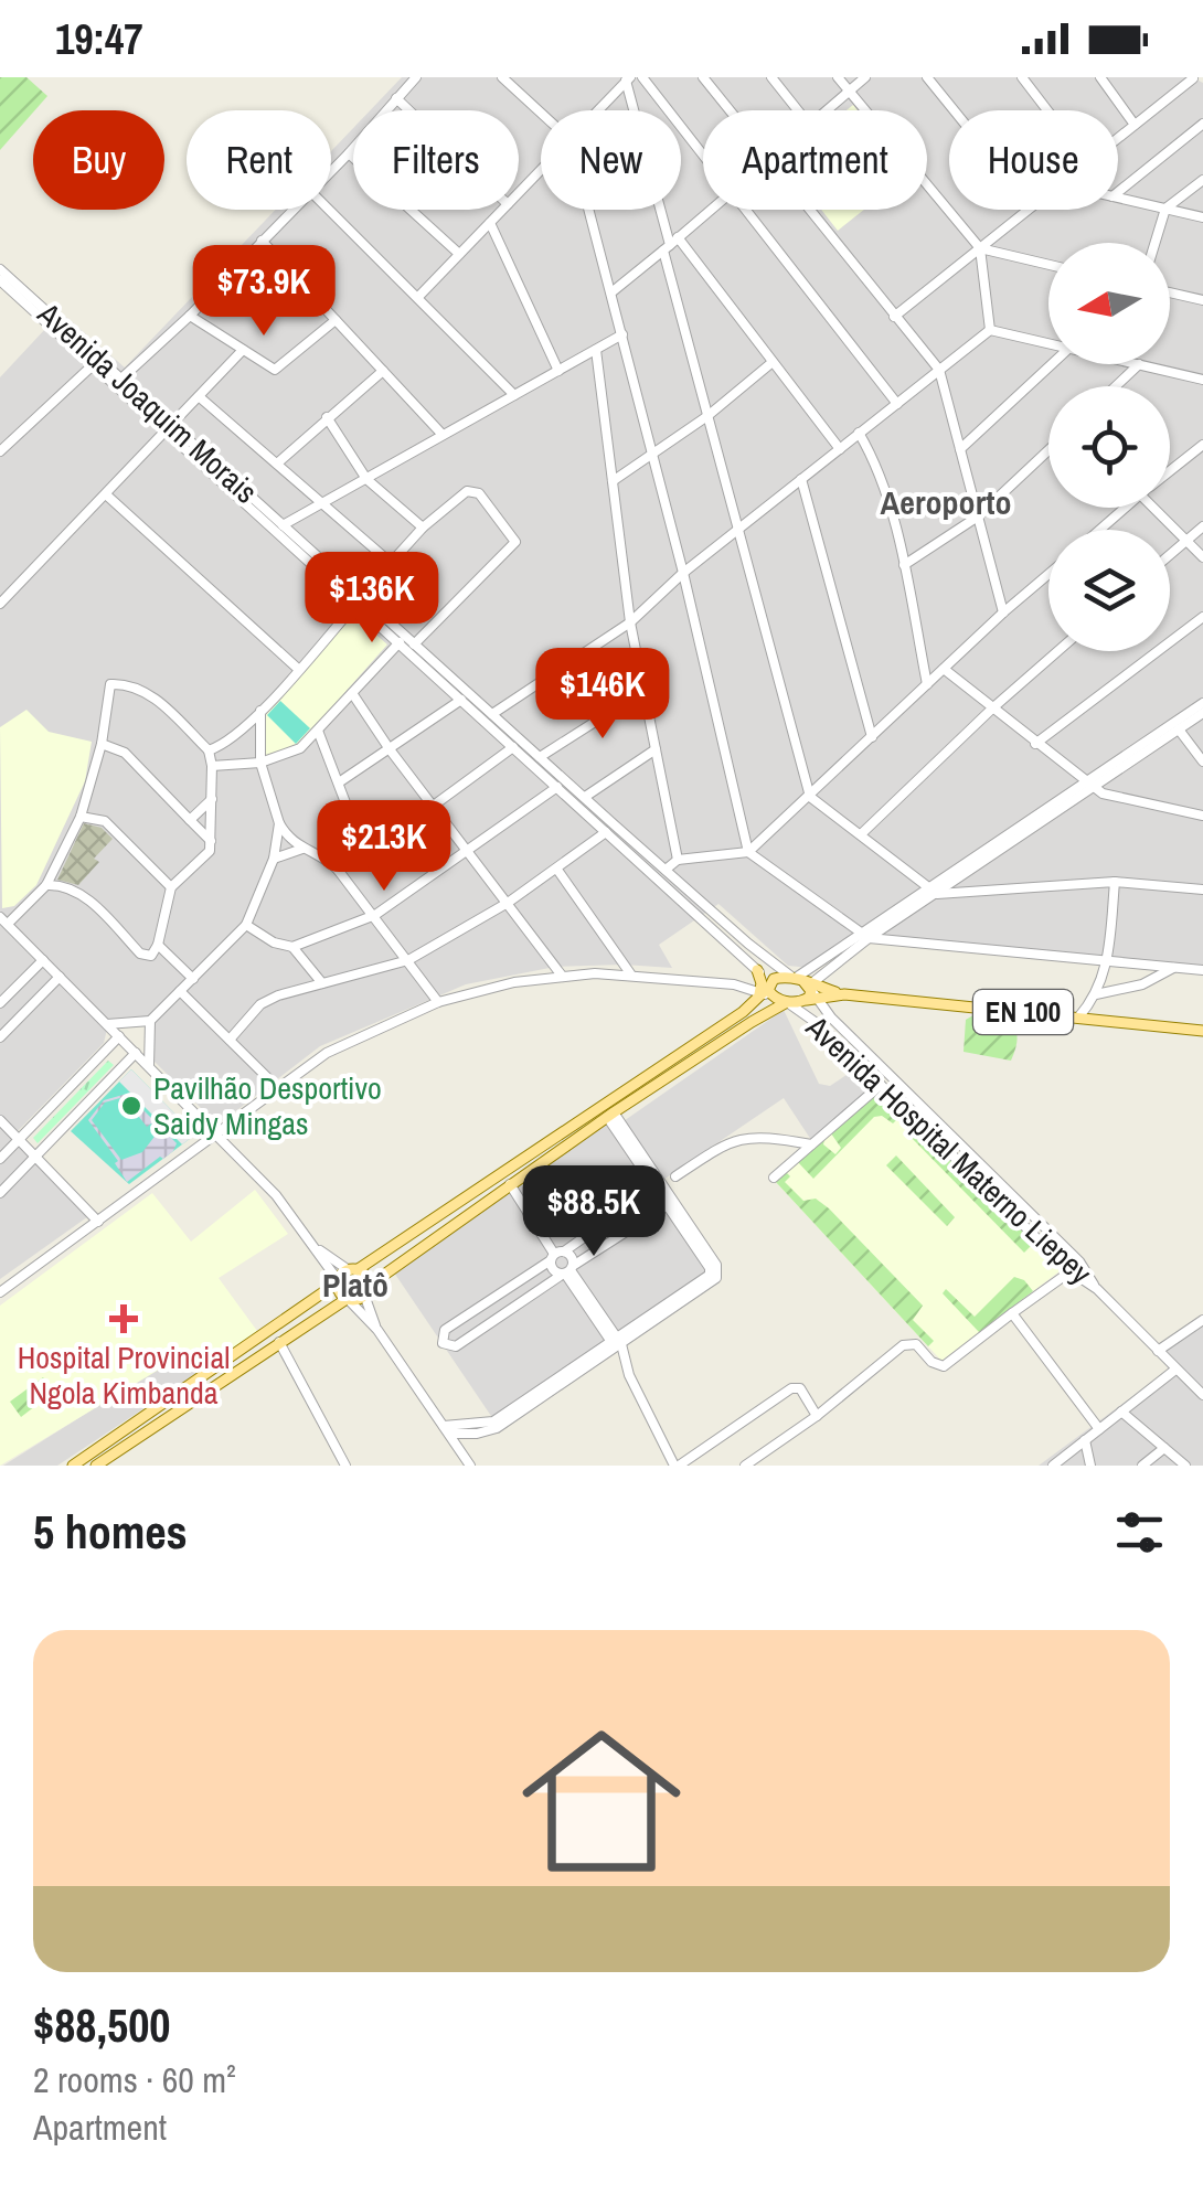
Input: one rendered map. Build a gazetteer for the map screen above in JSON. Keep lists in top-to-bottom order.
{
  "streets": {
    "main road": ["EN 100"],
    "street": ["Avenida Joaquim Morais", "Avenida Hospital Materno Liepey"]
  },
  "crossings": [
    ["Avenida Joaquim Morais", "EN 100"],
    ["Avenida Joaquim Morais", "Avenida Hospital Materno Liepey"],
    ["EN 100", "Avenida Hospital Materno Liepey"]
  ],
  "districts": ["Aeroporto", "Platô"],
  "places": {
    "other": ["Pavilhão Desportivo Saidy Mingas"],
    "health": ["Hospital Provincial Ngola Kimbanda"]
  },
  "north": "left",
  "page": {
    "status": "19:47",
    "chip": [
      "Buy",
      "Rent",
      "Filters",
      "New",
      "Apartment",
      "House"
    ],
    "price": [
      "$73.9K",
      "$136K",
      "$146K",
      "$213K",
      "$88.5K"
    ],
    "heading": "5 homes",
    "list": [
      {
        "name": "$88,500",
        "note": "2 rooms · 60 m² · Apartment"
      }
    ]
  }
}
